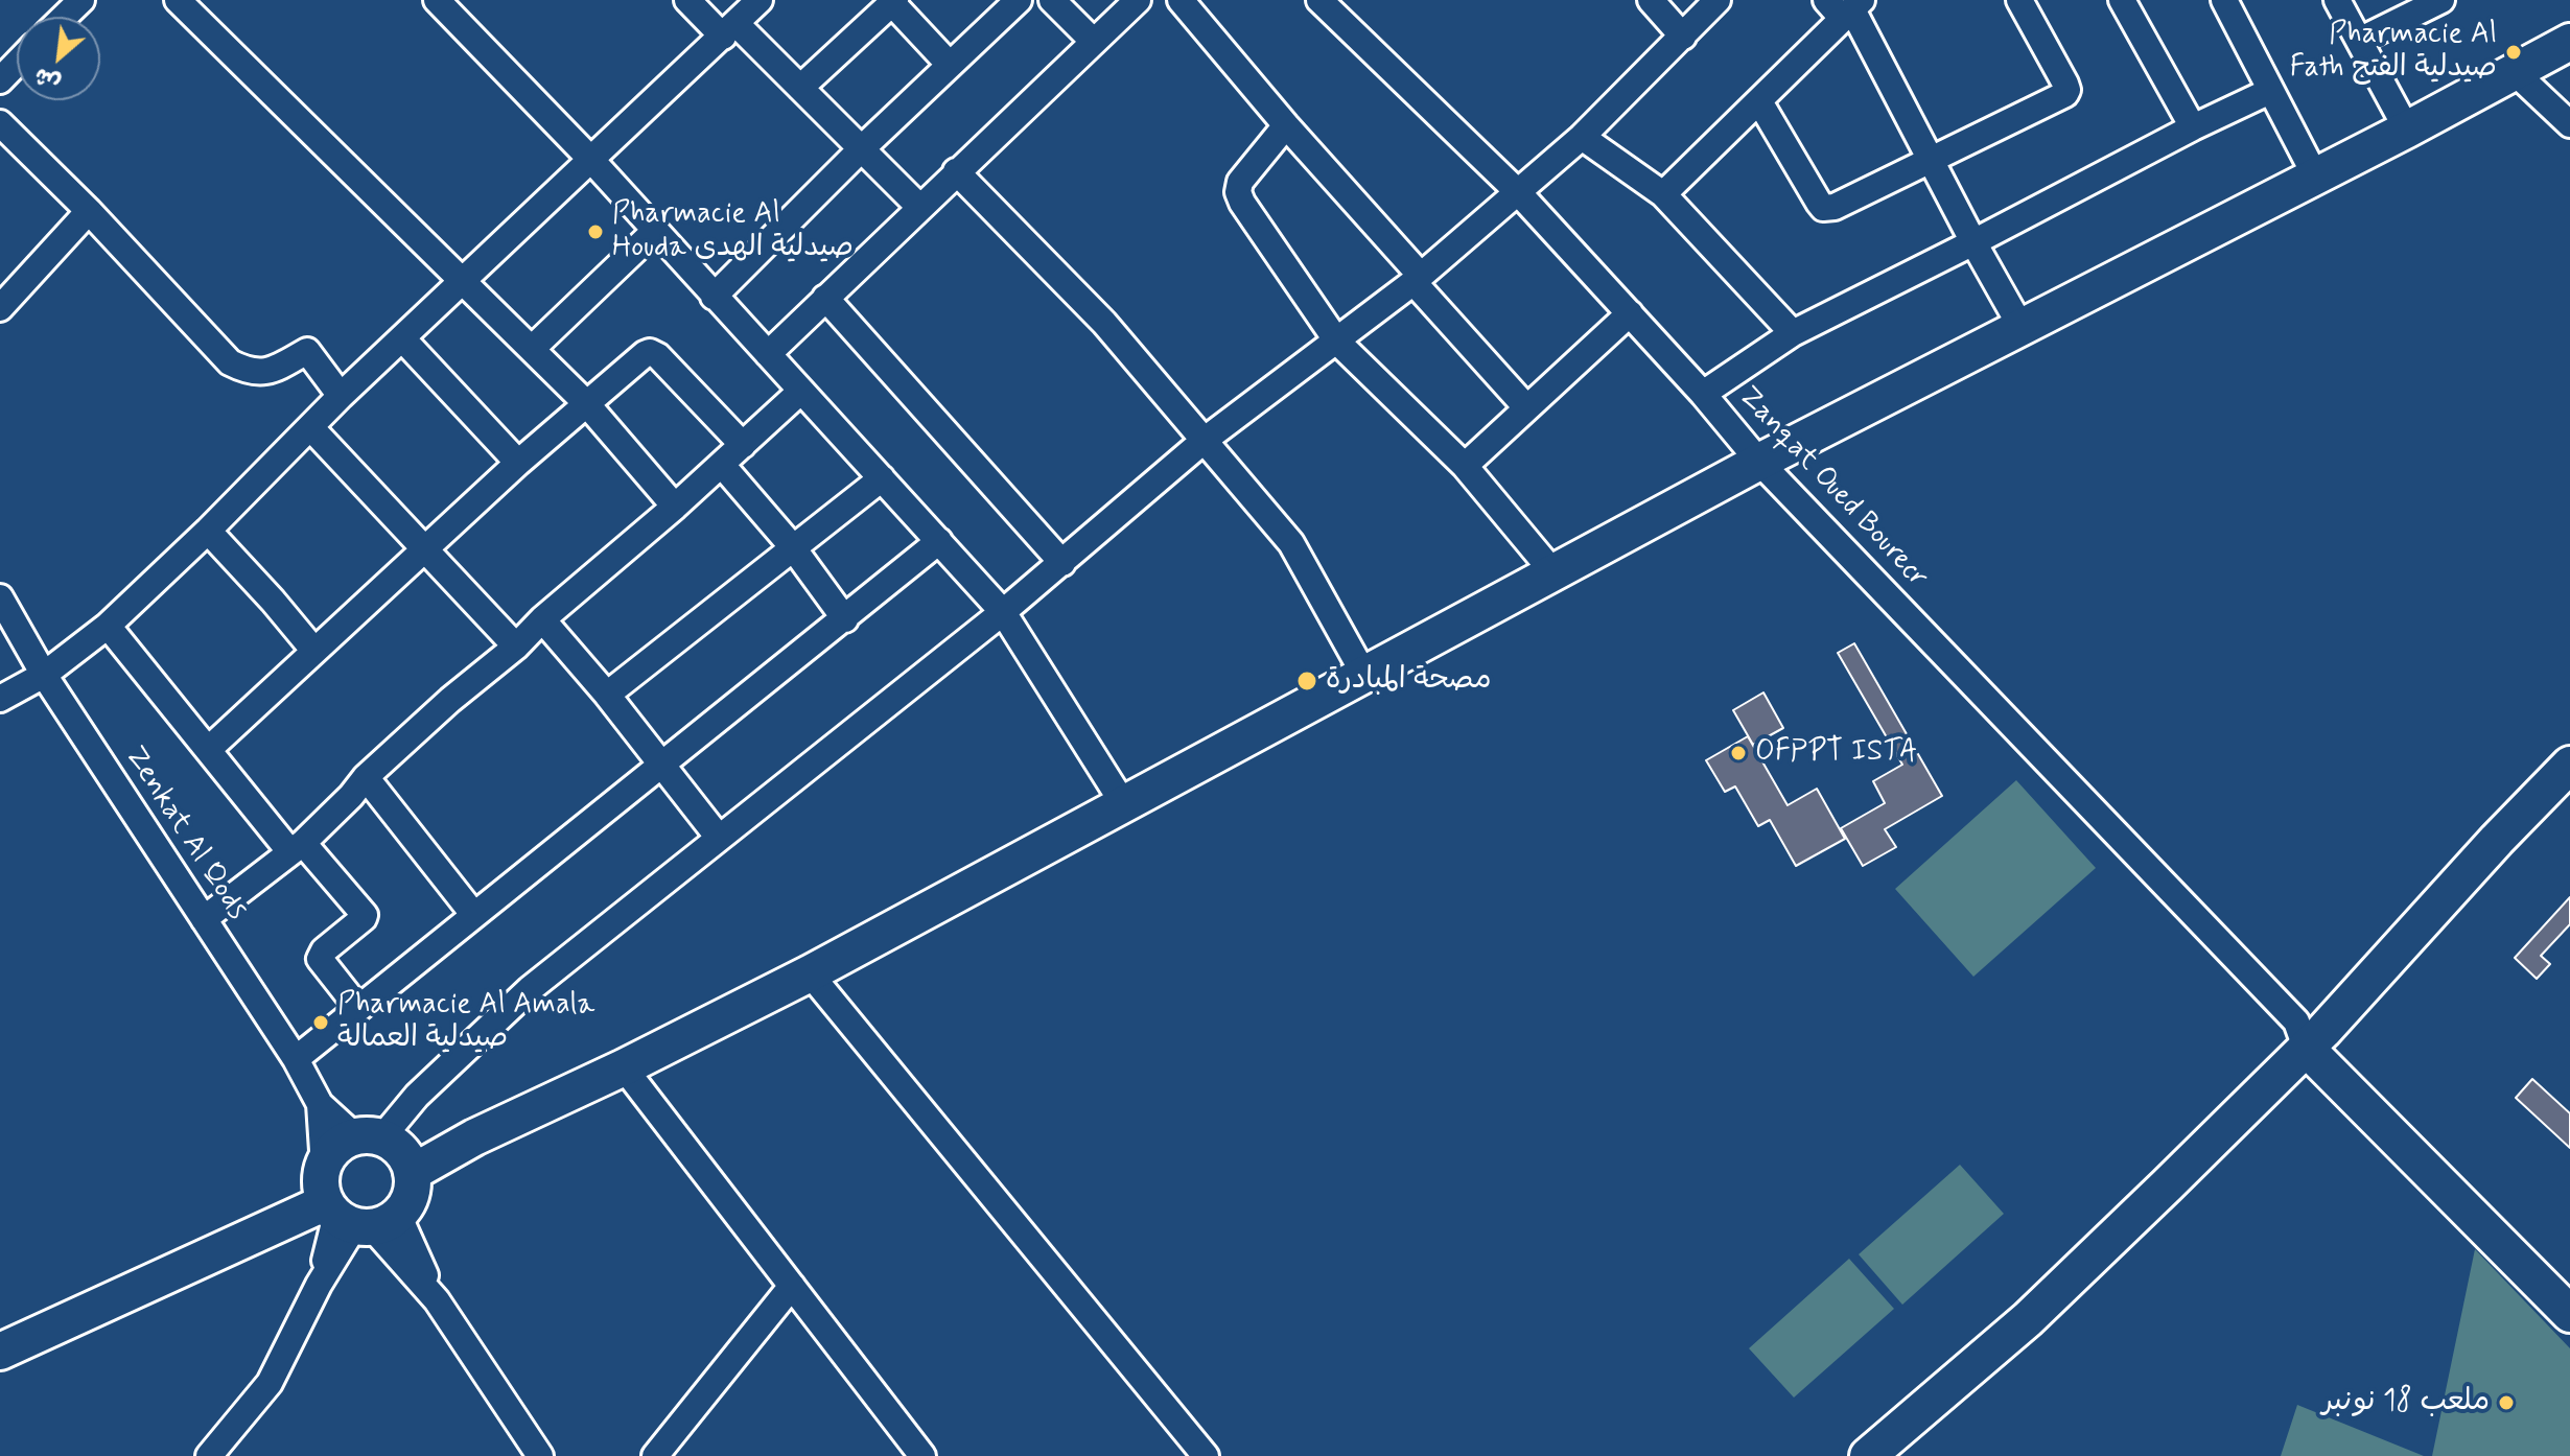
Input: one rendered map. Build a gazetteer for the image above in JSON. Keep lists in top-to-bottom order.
{
  "streets": {
    "street": ["Zanqat Oued Bourecr", "Zenkat Al Qods"]
  },
  "places": [
    "Pharmacie Al Fath صيدلية الفتح",
    "Pharmacie Al Houda صيدلية الهدى",
    "مصحة المبادرة",
    "OFPPT ISTA",
    "Pharmacie Al Amala صيدلية العمالة",
    "ملعب 18 نونبر"
  ],
  "north": "bottom left"
}
